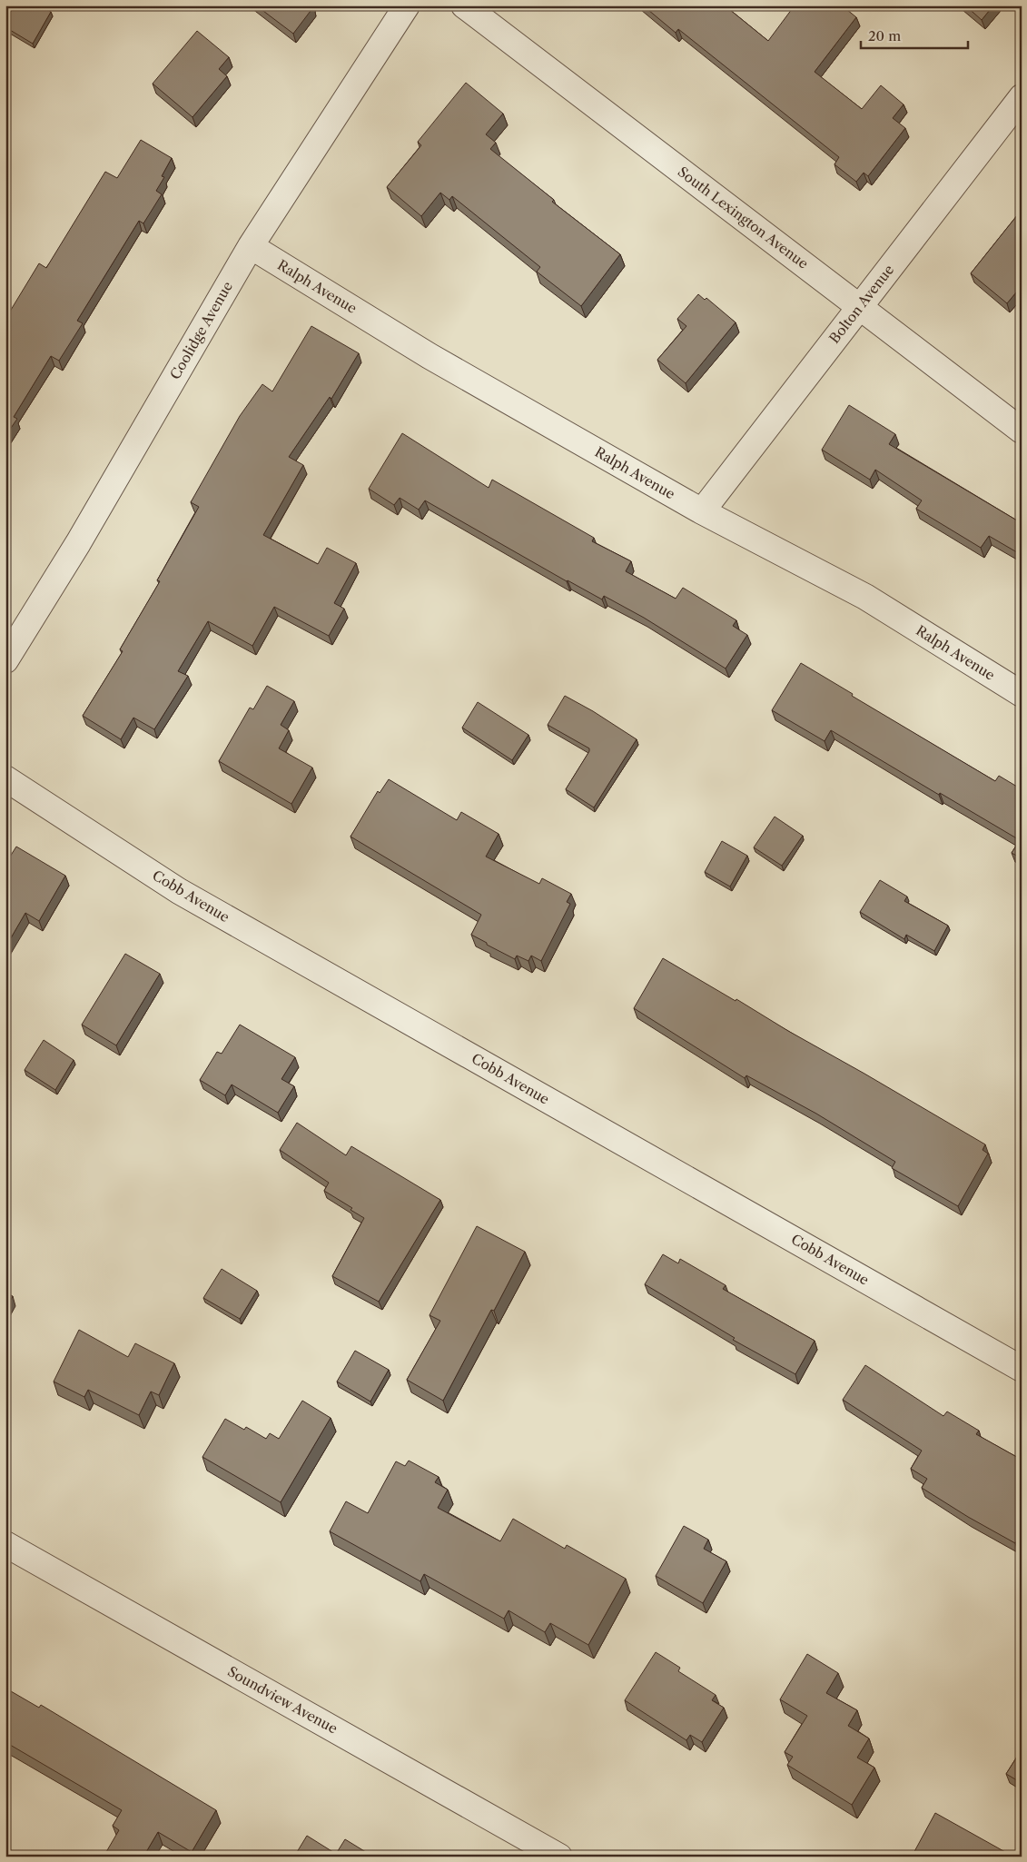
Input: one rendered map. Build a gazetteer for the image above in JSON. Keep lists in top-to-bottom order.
{
  "streets": {
    "street": [
      "South Lexington Avenue",
      "Ralph Avenue",
      "Bolton Avenue",
      "Coolidge Avenue",
      "Cobb Avenue",
      "Soundview Avenue"
    ]
  },
  "crossings": [
    ["South Lexington Avenue", "Bolton Avenue"],
    ["Ralph Avenue", "Bolton Avenue"],
    ["Ralph Avenue", "Coolidge Avenue"]
  ],
  "scale_bar": "20 m"
}
